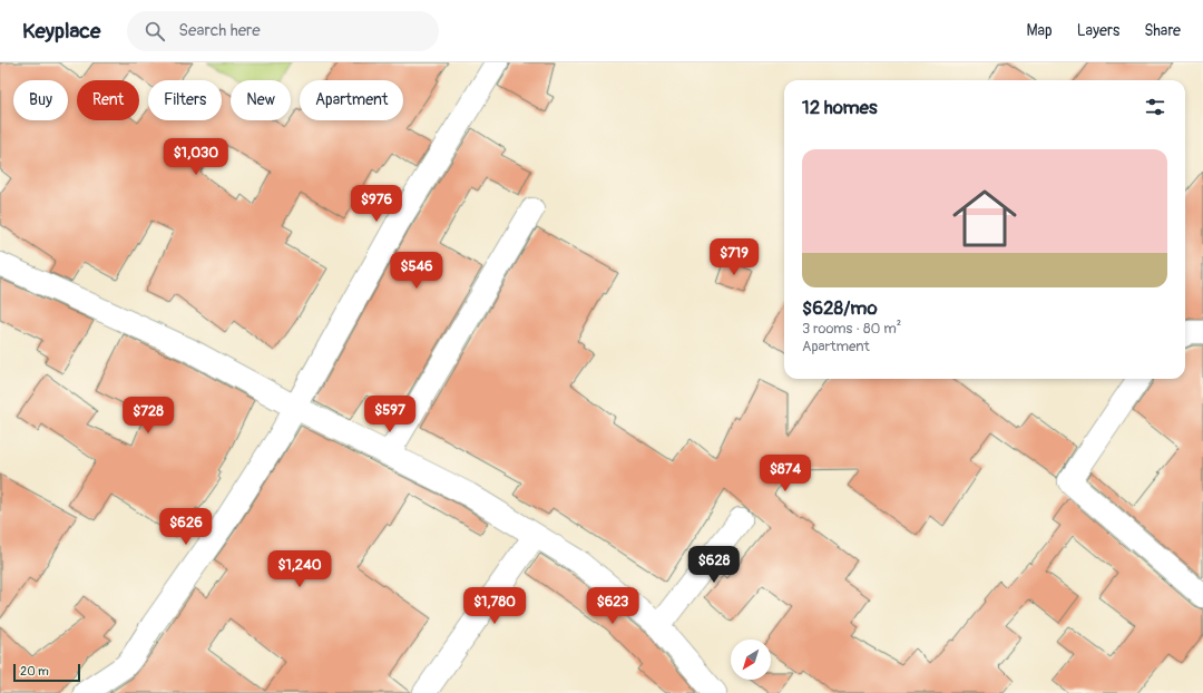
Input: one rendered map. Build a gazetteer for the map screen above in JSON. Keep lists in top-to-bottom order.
{
  "scale_bar": "20 m",
  "north": "bottom left",
  "page": {
    "header": "Keyplace",
    "search": "Search here",
    "nav": ["Map", "Layers", "Share"],
    "chip": [
      "Buy",
      "Rent",
      "Filters",
      "New",
      "Apartment"
    ],
    "heading": "12 homes",
    "list": [
      {
        "name": "$628/mo",
        "note": "3 rooms · 80 m² · Apartment"
      }
    ],
    "price": [
      "$1,030",
      "$976",
      "$719",
      "$546",
      "$597",
      "$728",
      "$874",
      "$626",
      "$628",
      "$1,240",
      "$1,780",
      "$623"
    ],
    "scale": "20 m"
  }
}
